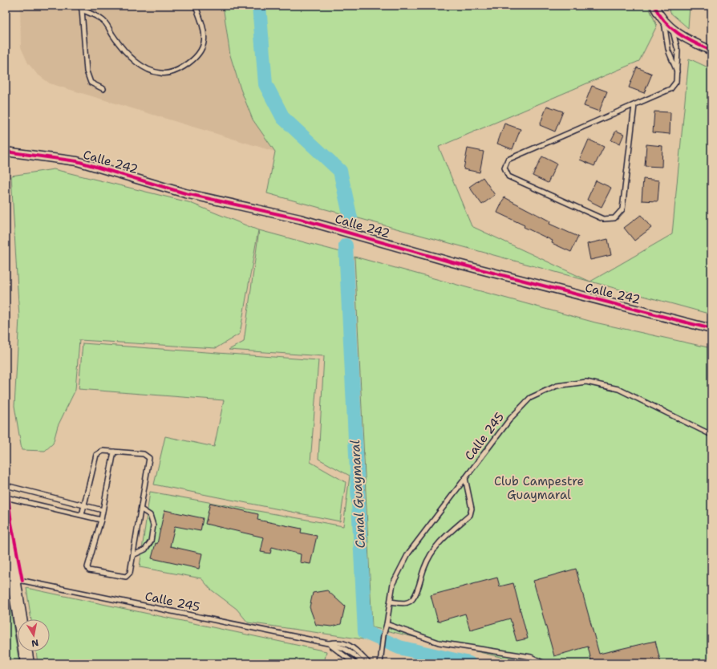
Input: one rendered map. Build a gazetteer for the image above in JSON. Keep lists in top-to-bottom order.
{
  "streets": {
    "street": ["Calle 242"],
    "lane": ["Calle 245"]
  },
  "water": ["Canal Guaymaral"],
  "parks": ["Club Campestre Guaymaral"],
  "north": "bottom"
}
